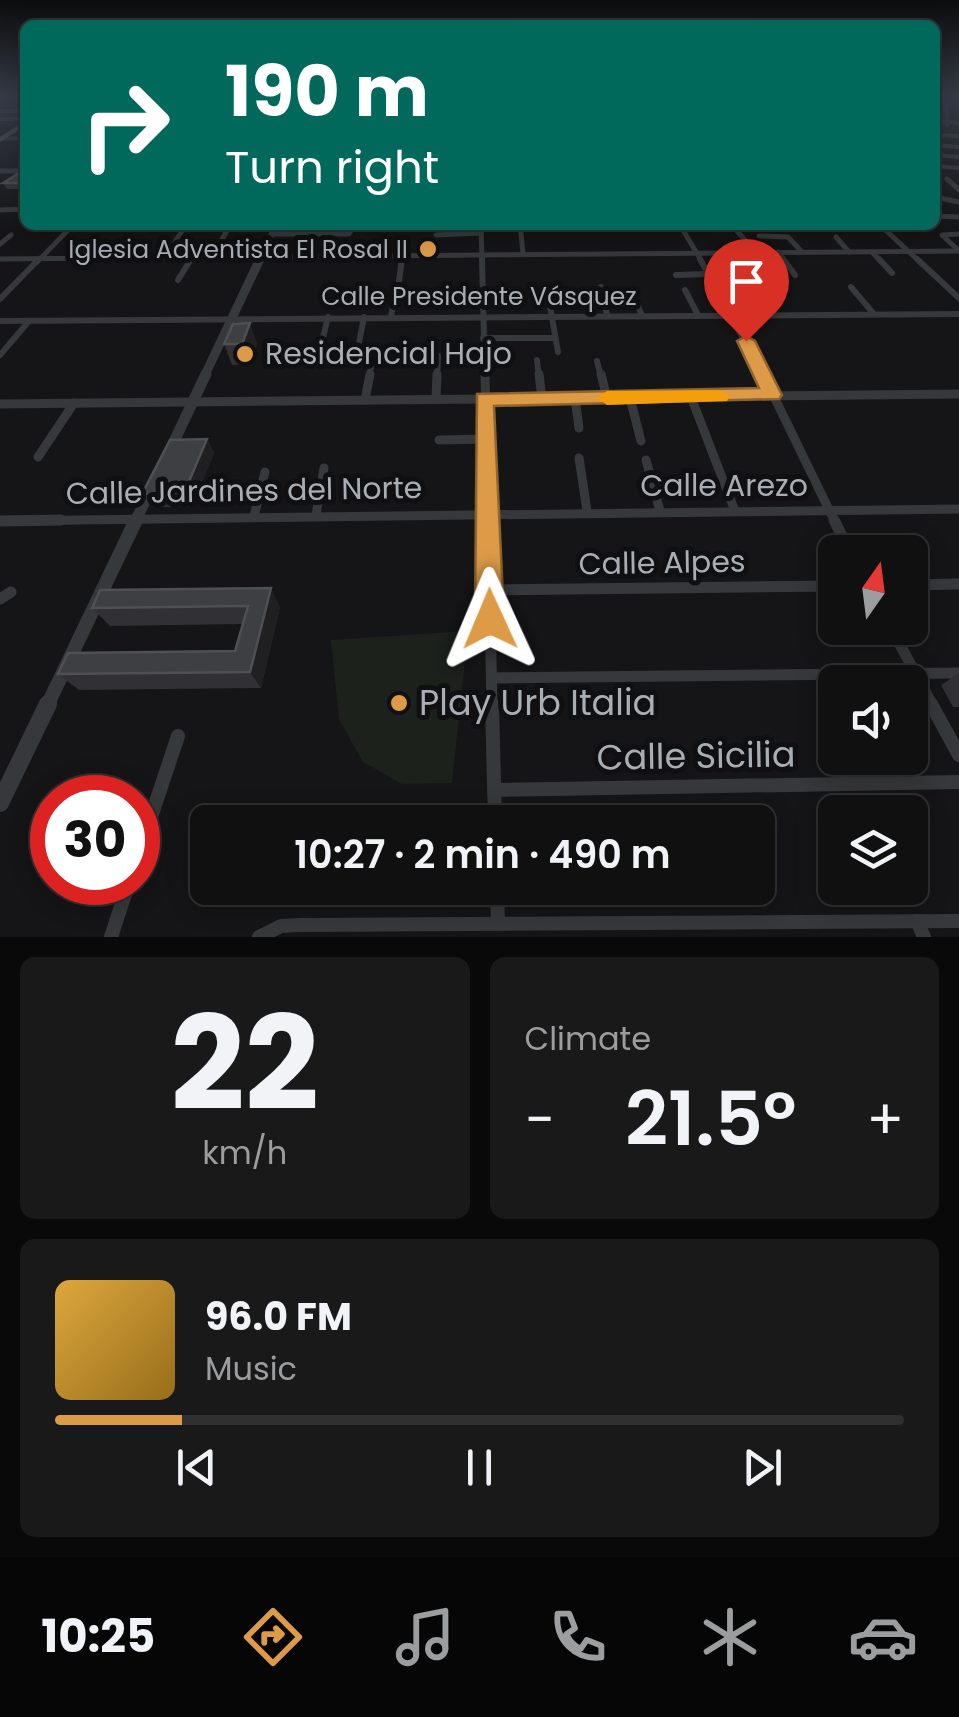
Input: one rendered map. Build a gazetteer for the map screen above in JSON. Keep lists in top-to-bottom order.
{
  "streets": {
    "street": [
      "Calle Presidente Vásquez",
      "Calle Arezo",
      "Calle Jardines del Norte",
      "Calle Alpes",
      "Calle Sicilia"
    ]
  },
  "crossings": [
    ["Calle Arezo", "Calle Jardines del Norte"]
  ],
  "places": ["Iglesia Adventista El Rosal II", "Residencial Hajo", "Play Urb Italia"],
  "north": "top",
  "page": {
    "turn": ["190 m", "Turn right"],
    "limit": "30",
    "trip": "10:27 · 2 min · 490 m",
    "tile": [
      ["22", "km/h"],
      "Climate"
    ],
    "heat": ["−", "21.5°", "+"],
    "song": ["96.0 FM", "Music"],
    "tabs": "10:25"
  }
}
